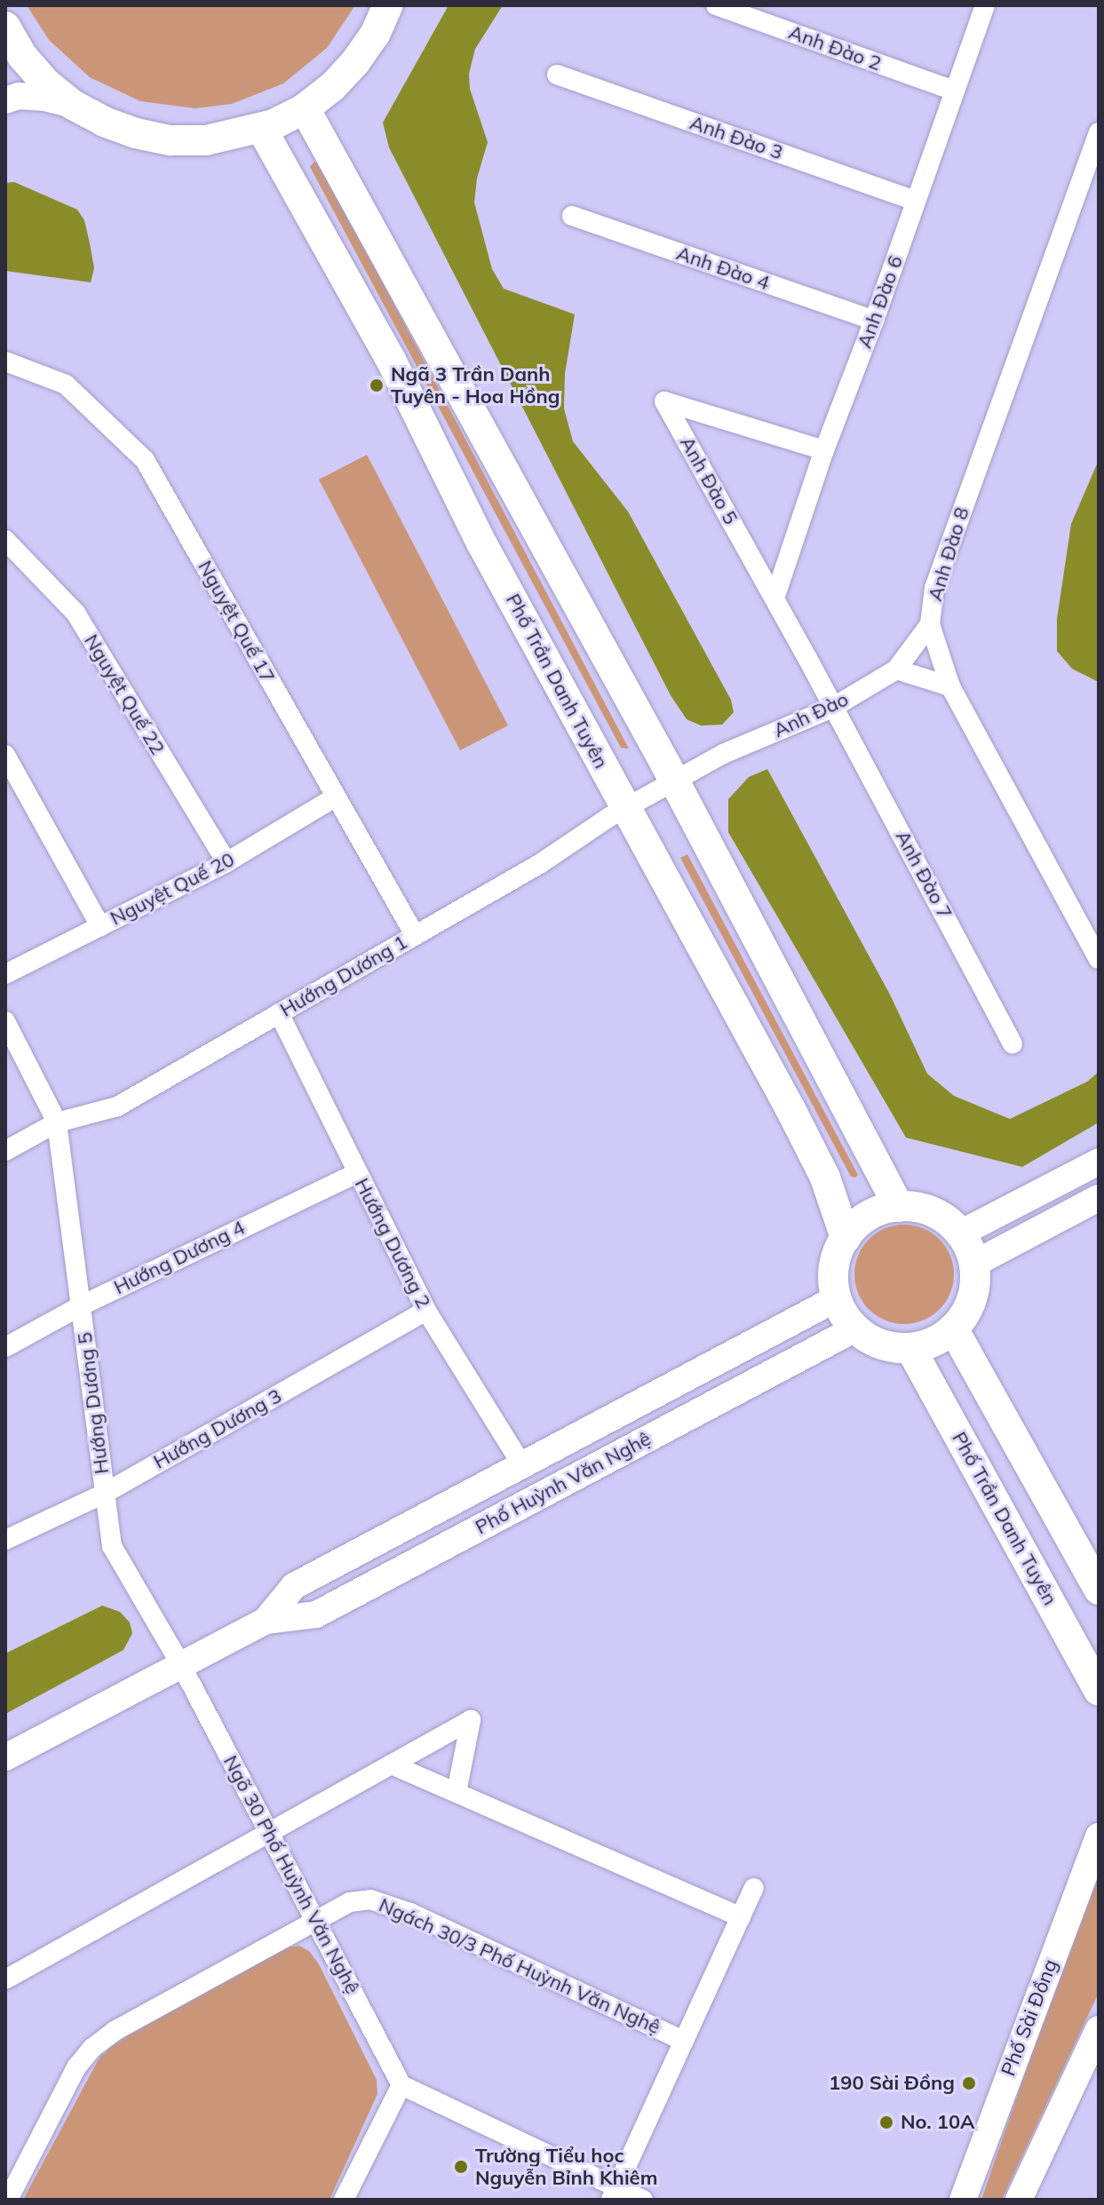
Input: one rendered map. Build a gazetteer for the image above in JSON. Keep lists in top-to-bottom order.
{
  "streets": {
    "main road": ["Phố Trần Danh Tuyên"],
    "street": [
      "Anh Đào 2",
      "Anh Đào 3",
      "Anh Đào 4",
      "Anh Đào 6",
      "Anh Đào 5",
      "Anh Đào 8",
      "Nguyệt Quế 17",
      "Nguyệt Quế 22",
      "Anh Đào",
      "Anh Đào 7",
      "Nguyệt Quế 20",
      "Hướng Dương 1",
      "Hướng Dương 2",
      "Hướng Dương 4",
      "Hướng Dương 5",
      "Hướng Dương 3",
      "Phố Huỳnh Văn Nghệ",
      "Ngõ 30 Phố Huỳnh Văn Nghệ",
      "Ngách 30/3 Phố Huỳnh Văn Nghệ",
      "Phố Sài Đồng"
    ]
  },
  "crossings": [
    ["Anh Đào 2", "Anh Đào 6"],
    ["Anh Đào 3", "Anh Đào 6"],
    ["Anh Đào 4", "Anh Đào 6"],
    ["Anh Đào 6", "Anh Đào 5"],
    ["Anh Đào 5", "Anh Đào"],
    ["Anh Đào 5", "Anh Đào 7"],
    ["Anh Đào 8", "Anh Đào"],
    ["Nguyệt Quế 17", "Nguyệt Quế 20"],
    ["Nguyệt Quế 17", "Hướng Dương 1"],
    ["Phố Trần Danh Tuyên", "Hướng Dương 1"],
    ["Phố Trần Danh Tuyên", "Phố Huỳnh Văn Nghệ"],
    ["Nguyệt Quế 22", "Nguyệt Quế 20"],
    ["Anh Đào", "Anh Đào 7"],
    ["Anh Đào", "Hướng Dương 1"],
    ["Hướng Dương 1", "Hướng Dương 2"],
    ["Hướng Dương 1", "Hướng Dương 5"],
    ["Hướng Dương 2", "Hướng Dương 4"],
    ["Hướng Dương 2", "Hướng Dương 3"],
    ["Hướng Dương 2", "Phố Huỳnh Văn Nghệ"],
    ["Hướng Dương 4", "Hướng Dương 5"],
    ["Hướng Dương 5", "Hướng Dương 3"],
    ["Hướng Dương 5", "Phố Huỳnh Văn Nghệ"],
    ["Hướng Dương 5", "Ngõ 30 Phố Huỳnh Văn Nghệ"],
    ["Phố Huỳnh Văn Nghệ", "Ngõ 30 Phố Huỳnh Văn Nghệ"],
    ["Ngõ 30 Phố Huỳnh Văn Nghệ", "Ngách 30/3 Phố Huỳnh Văn Nghệ"]
  ],
  "places": [
    "Ngã 3 Trần Danh Tuyên - Hoa Hồng",
    "190 Sài Đồng",
    "No. 10A",
    "Trường Tiểu học Nguyễn Bỉnh Khiêm"
  ]
}
